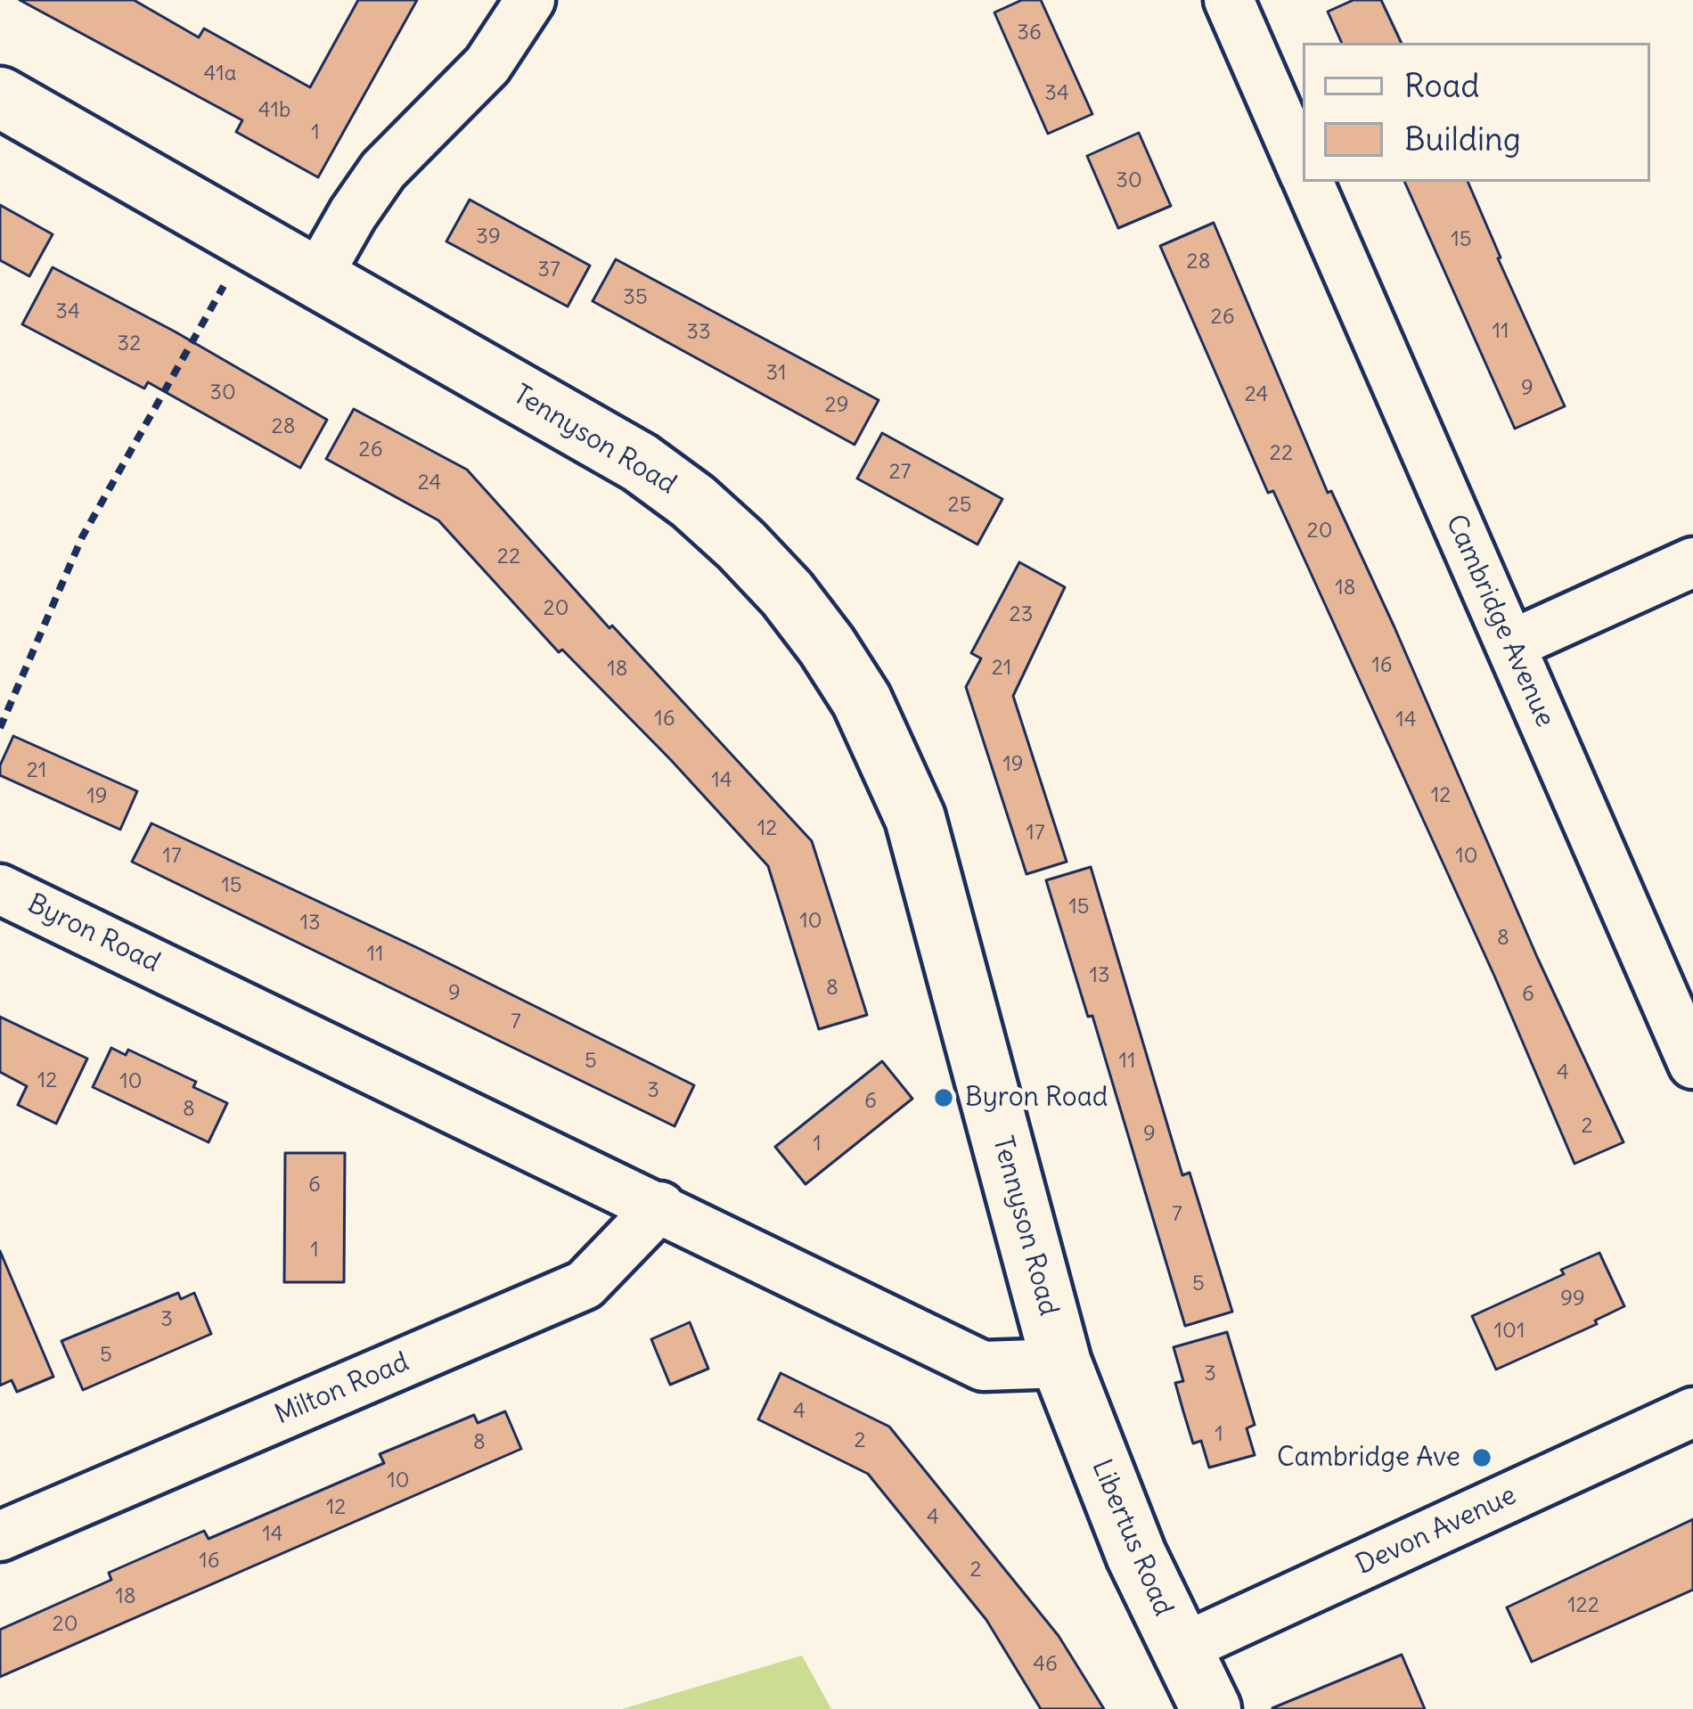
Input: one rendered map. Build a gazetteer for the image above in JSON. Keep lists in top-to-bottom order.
{
  "streets": {
    "street": [
      "Tennyson Road",
      "Cambridge Avenue",
      "Byron Road",
      "Milton Road",
      "Devon Avenue",
      "Libertus Road"
    ]
  },
  "crossings": [
    ["Tennyson Road", "Byron Road"],
    ["Tennyson Road", "Libertus Road"],
    ["Byron Road", "Milton Road"],
    ["Byron Road", "Libertus Road"],
    ["Devon Avenue", "Libertus Road"]
  ],
  "places": ["Byron Road", "Cambridge Ave"],
  "house_numbers": [
    "36",
    "41a",
    "34",
    "41b",
    "1",
    "30",
    "39",
    "15",
    "28",
    "37",
    "35",
    "34",
    "26",
    "11",
    "33",
    "32",
    "31",
    "9",
    "30",
    "24",
    "29",
    "28",
    "26",
    "22",
    "27",
    "24",
    "25",
    "20",
    "22",
    "18",
    "20",
    "23",
    "16",
    "21",
    "18",
    "16",
    "14",
    "19",
    "21",
    "14",
    "12",
    "19",
    "12",
    "17",
    "17",
    "10",
    "15",
    "15",
    "10",
    "13",
    "8",
    "11",
    "13",
    "8",
    "9",
    "6",
    "7",
    "5",
    "11",
    "4",
    "12",
    "10",
    "3",
    "6",
    "8",
    "2",
    "9",
    "1",
    "6",
    "7",
    "1",
    "5",
    "99",
    "3",
    "101",
    "5",
    "3",
    "4",
    "1",
    "2",
    "8",
    "10",
    "12",
    "4",
    "14",
    "16",
    "2",
    "18",
    "122",
    "20",
    "46"
  ],
  "legend": ["Road", "Building"]
}
